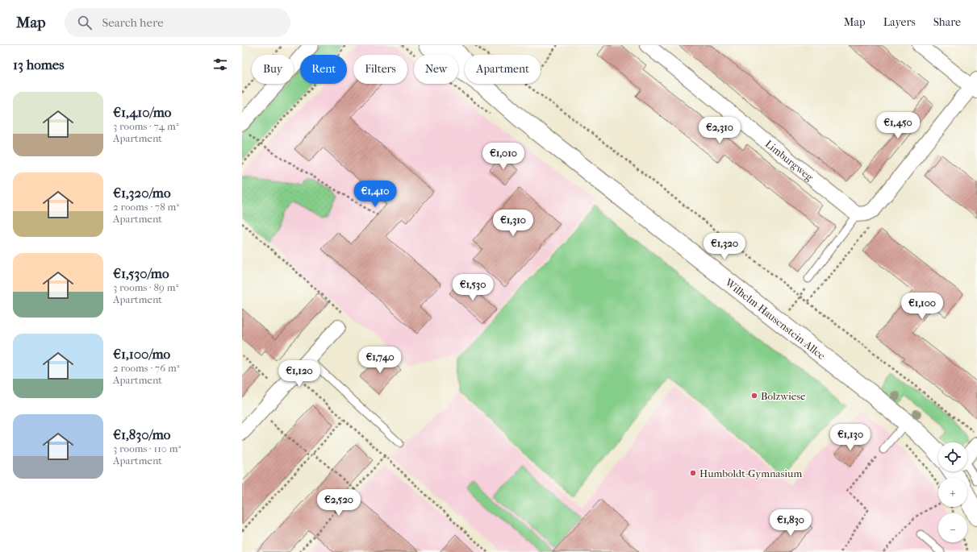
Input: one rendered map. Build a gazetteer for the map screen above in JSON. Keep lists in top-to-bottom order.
{
  "streets": {
    "street": ["Limburgweg", "Wilhelm-Hausenstein-Allee"]
  },
  "places": ["Bolzwiese", "Humboldt-Gymnasium"],
  "page": {
    "header": "Map",
    "search": "Search here",
    "nav": ["Map", "Layers", "Share"],
    "heading": "13 homes",
    "chip": [
      "Buy",
      "Rent",
      "Filters",
      "New",
      "Apartment"
    ],
    "list": [
      {
        "name": "€1,410/mo",
        "note": "3 rooms · 74 m² · Apartment"
      },
      {
        "name": "€1,320/mo",
        "note": "2 rooms · 78 m² · Apartment"
      },
      {
        "name": "€1,530/mo",
        "note": "3 rooms · 89 m² · Apartment"
      },
      {
        "name": "€1,100/mo",
        "note": "2 rooms · 76 m² · Apartment"
      },
      {
        "name": "€1,830/mo",
        "note": "3 rooms · 110 m² · Apartment"
      }
    ],
    "price": [
      "€1,450",
      "€2,310",
      "€1,010",
      "€1,410",
      "€1,310",
      "€1,320",
      "€1,530",
      "€1,100",
      "€1,740",
      "€1,120",
      "€1,130",
      "€2,520",
      "€1,830"
    ],
    "map_buttons": ["+", "−"]
  }
}
